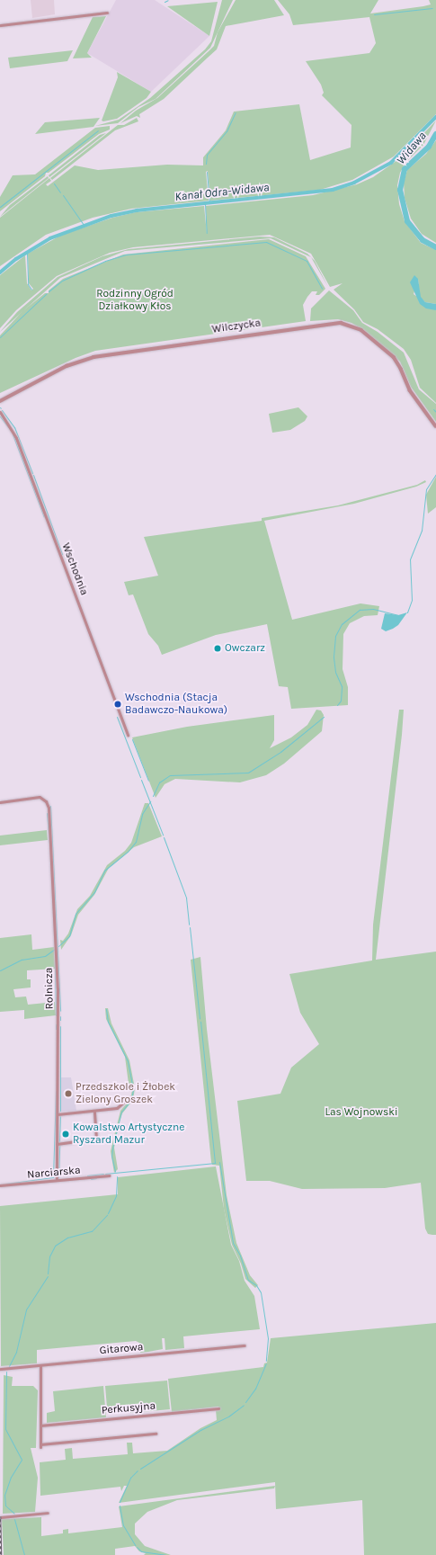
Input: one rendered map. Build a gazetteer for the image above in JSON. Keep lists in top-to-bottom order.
{
  "streets": {
    "street": [
      "Wilczycka",
      "Wschodnia",
      "Rolnicza",
      "Narciarska",
      "Gitarowa",
      "Perkusyjna"
    ]
  },
  "crossings": [
    ["Rolnicza", "Narciarska"]
  ],
  "water": ["Widawa", "Kanał Odra-Widawa"],
  "parks": ["Rodzinny Ogród Działkowy Kłos", "Las Wojnowski"],
  "places": [
    "Owczarz",
    "Wschodnia (Stacja Badawczo-Naukowa)",
    "Przedszkole i Żłobek Zielony Groszek",
    "Kowalstwo Artystyczne Ryszard Mazur"
  ]
}
